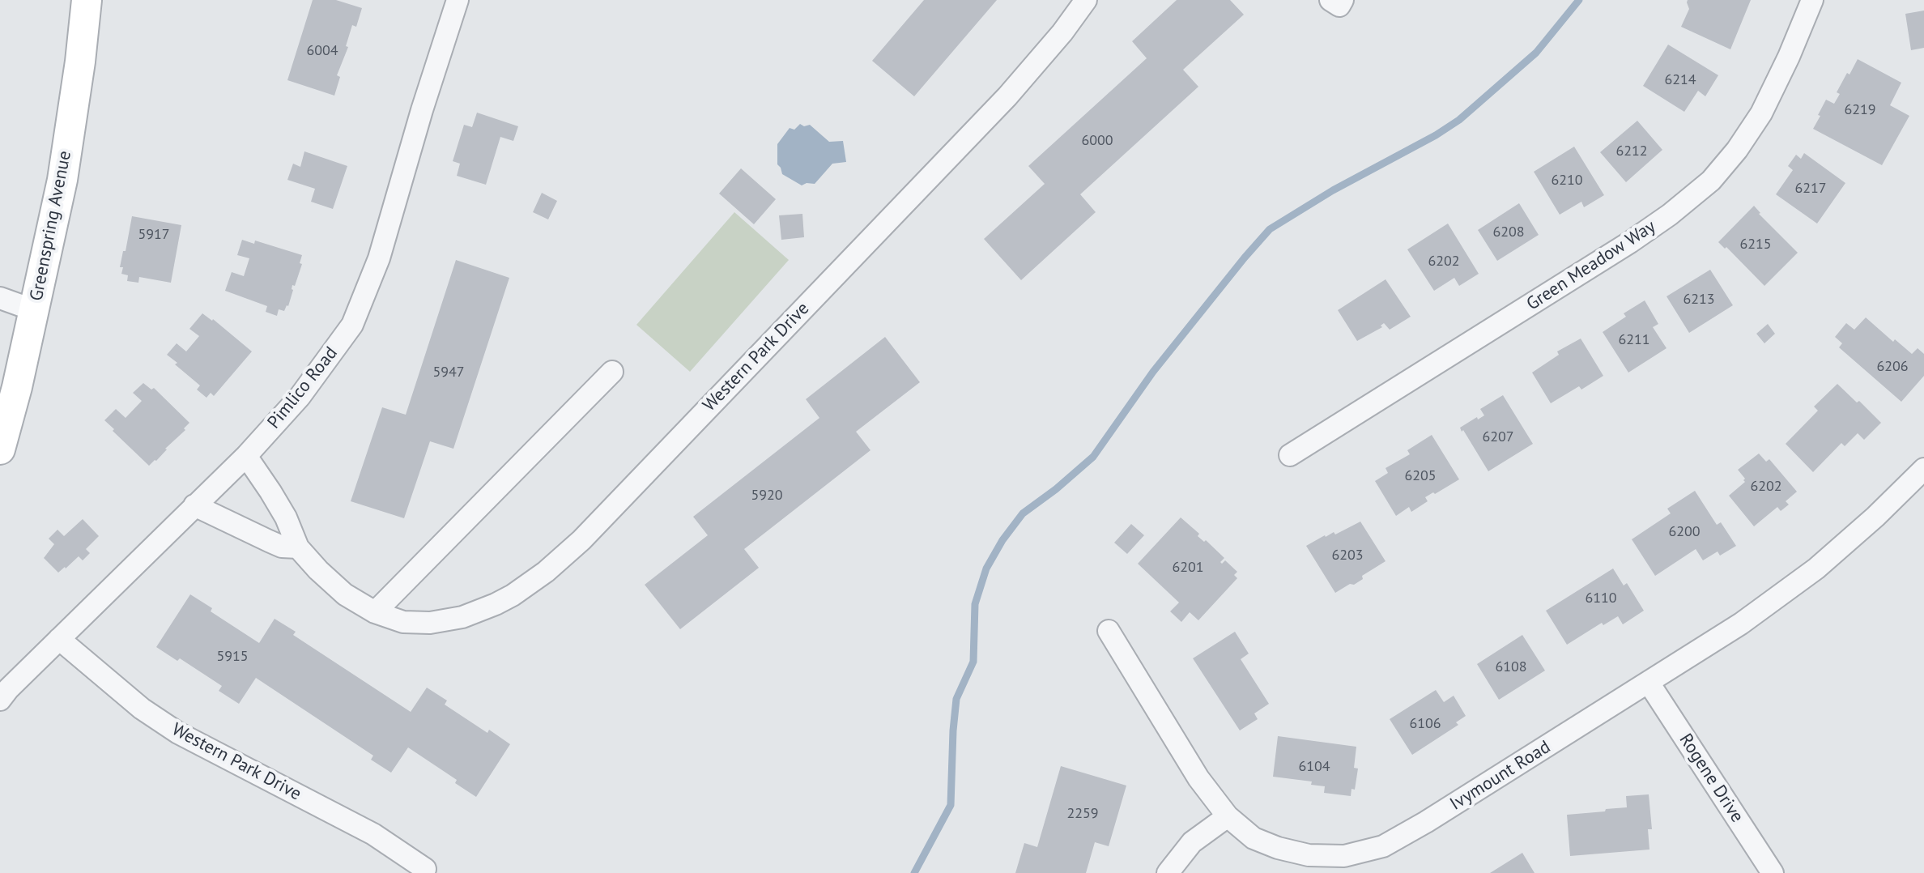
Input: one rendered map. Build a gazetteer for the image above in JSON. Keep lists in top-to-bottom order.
{
  "streets": {
    "main road": ["Greenspring Avenue"],
    "street": [
      "Green Meadow Way",
      "Western Park Drive",
      "Pimlico Road",
      "Ivymount Road",
      "Rogene Drive"
    ]
  },
  "crossings": [
    ["Western Park Drive", "Pimlico Road"],
    ["Ivymount Road", "Rogene Drive"]
  ],
  "house_numbers": [
    "6004",
    "6214",
    "6219",
    "6000",
    "6212",
    "6210",
    "6217",
    "6208",
    "5917",
    "6215",
    "6202",
    "6213",
    "6211",
    "6206",
    "5947",
    "6207",
    "6205",
    "6202",
    "5920",
    "6200",
    "6203",
    "6201",
    "6110",
    "5915",
    "6108",
    "6106",
    "6104",
    "2259"
  ]
}
